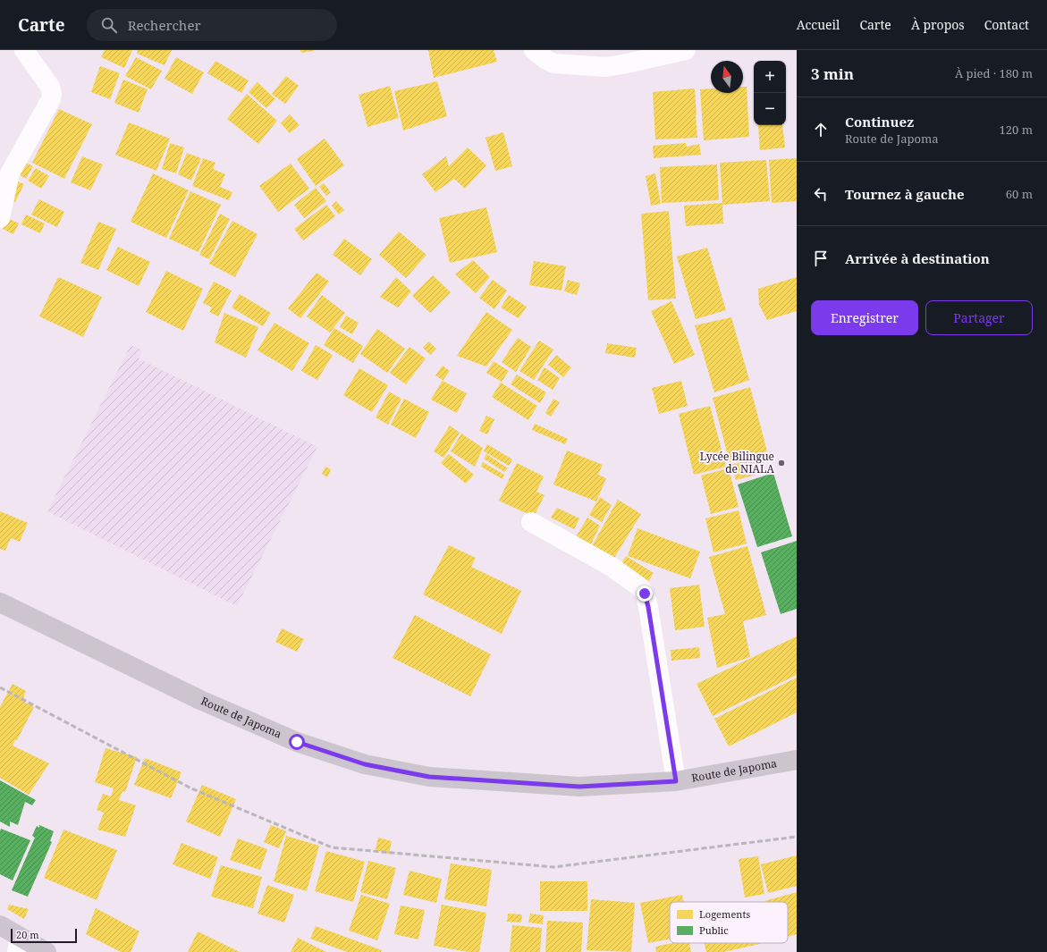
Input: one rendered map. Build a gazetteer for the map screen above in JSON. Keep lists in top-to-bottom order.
{
  "streets": {
    "main road": ["Route de Japoma"]
  },
  "places": ["Lycée Bilingue de NIALA"],
  "legend": ["Logements", "Public"],
  "scale_bar": "20 m",
  "north": "top",
  "page": {
    "header": "Carte",
    "search": "Rechercher",
    "nav": [
      "Accueil",
      "Carte",
      "À propos",
      "Contact"
    ],
    "heading": ["3 min", "À pied · 180 m"],
    "map_buttons": ["+", "−"],
    "list": [
      ["Continuez", "Route de Japoma", "120 m"],
      ["Tournez à gauche", "60 m"],
      "Arrivée à destination"
    ],
    "buttons": ["Enregistrer", "Partager"],
    "scale": "20 m"
  }
}
